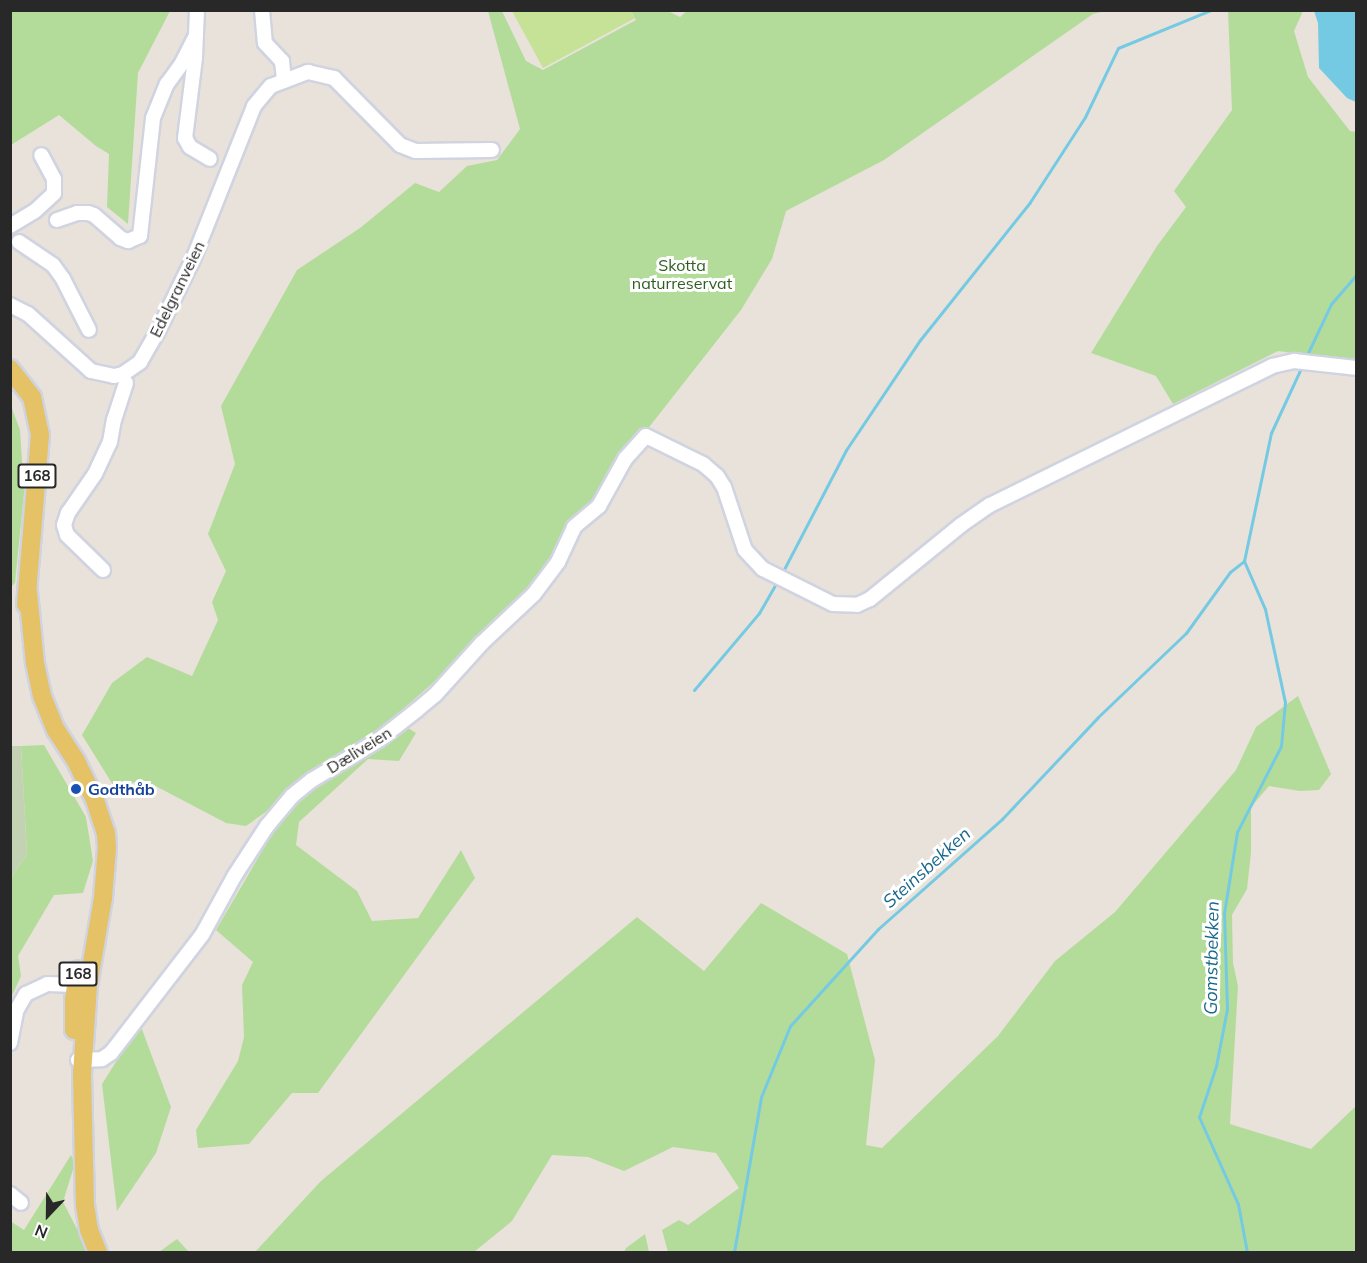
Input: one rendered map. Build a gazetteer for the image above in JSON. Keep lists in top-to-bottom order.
{
  "streets": {
    "main road": ["168"],
    "street": ["Edelgranveien", "Dæliveien"]
  },
  "crossings": [
    ["168", "Dæliveien"]
  ],
  "water": ["Steinsbekken", "Gomstbekken"],
  "parks": ["Skotta naturreservat"],
  "places": ["Godthåb"],
  "north": "bottom"
}
